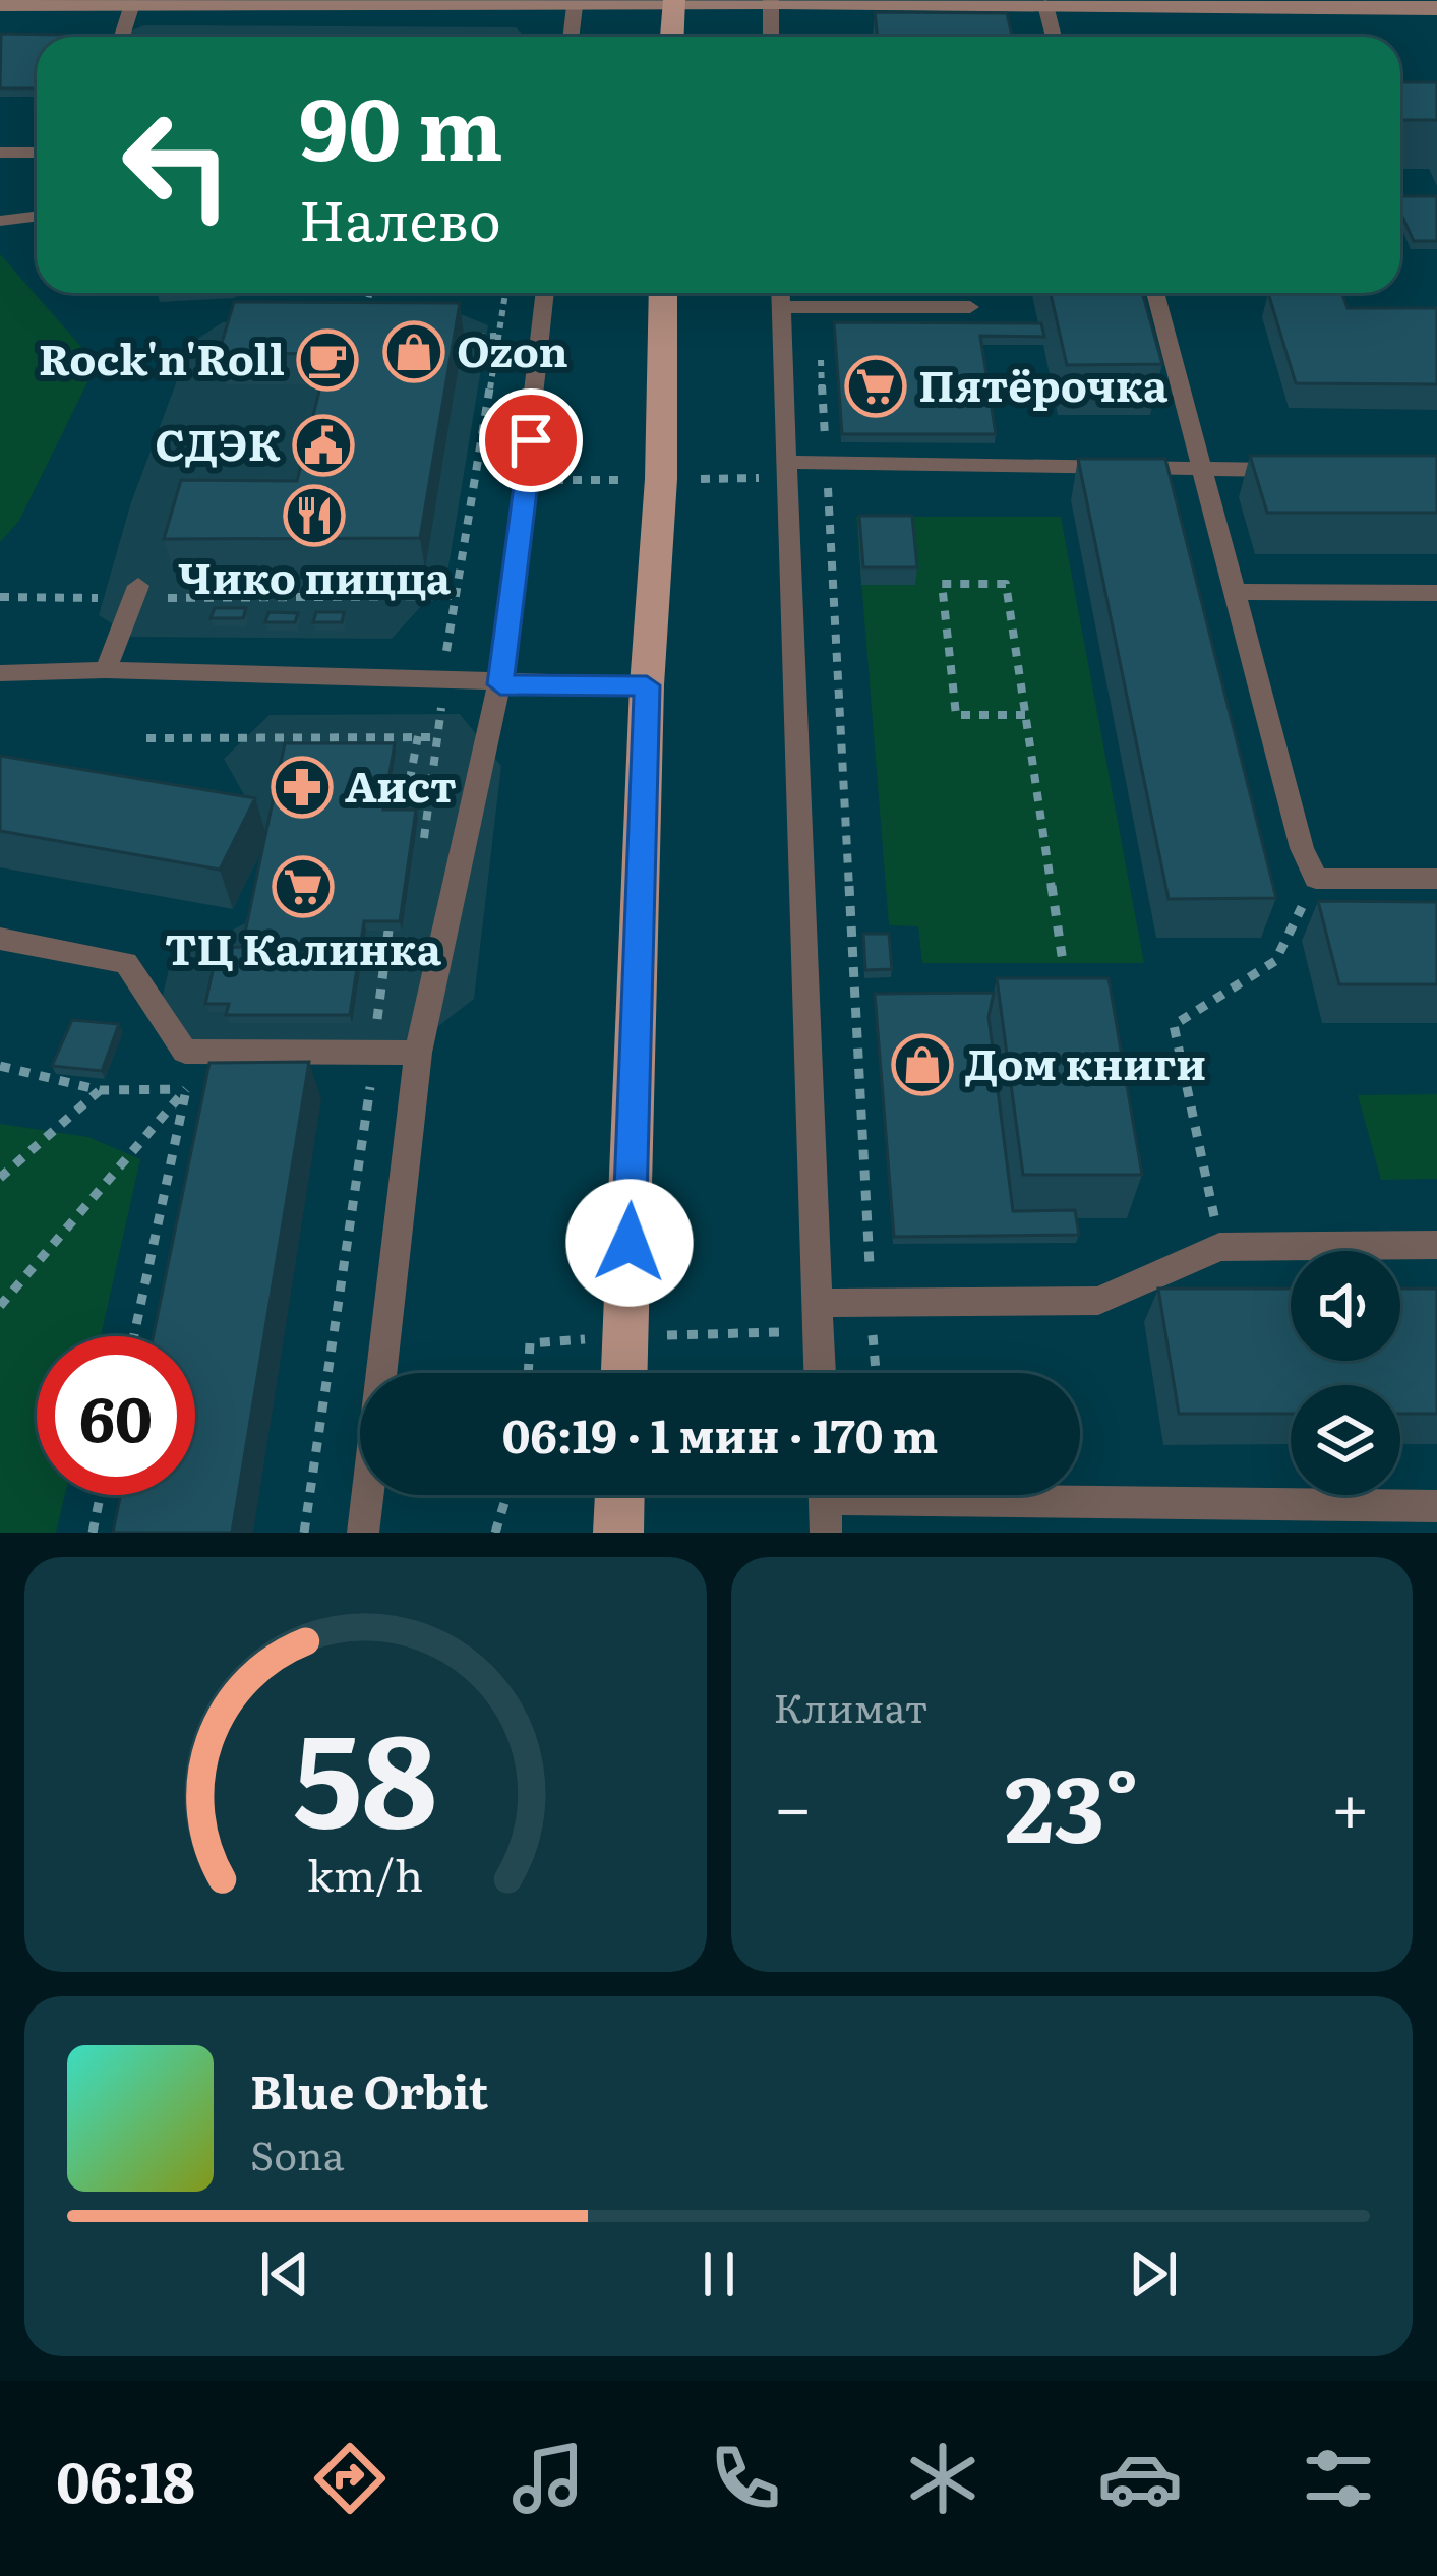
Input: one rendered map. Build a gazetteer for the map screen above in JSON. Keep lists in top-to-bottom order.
{
  "places": {
    "shop": ["Ozon", "Дом книги"],
    "cafe": ["Rock'n'Roll"],
    "supermarket": ["Пятёрочка", "ТЦ Калинка"],
    "public building": ["СДЭК"],
    "restaurant": ["Чико пицца"],
    "pharmacy": ["Аист"]
  },
  "page": {
    "turn": ["90 m", "Налево"],
    "limit": "60",
    "trip": "06:19 · 1 мин · 170 m",
    "tile": "Климат",
    "heat": ["−", "23°", "+"],
    "song": ["Blue Orbit", "Sona"],
    "tabs": "06:18",
    "gauge": ["58", "km/h"]
  }
}
